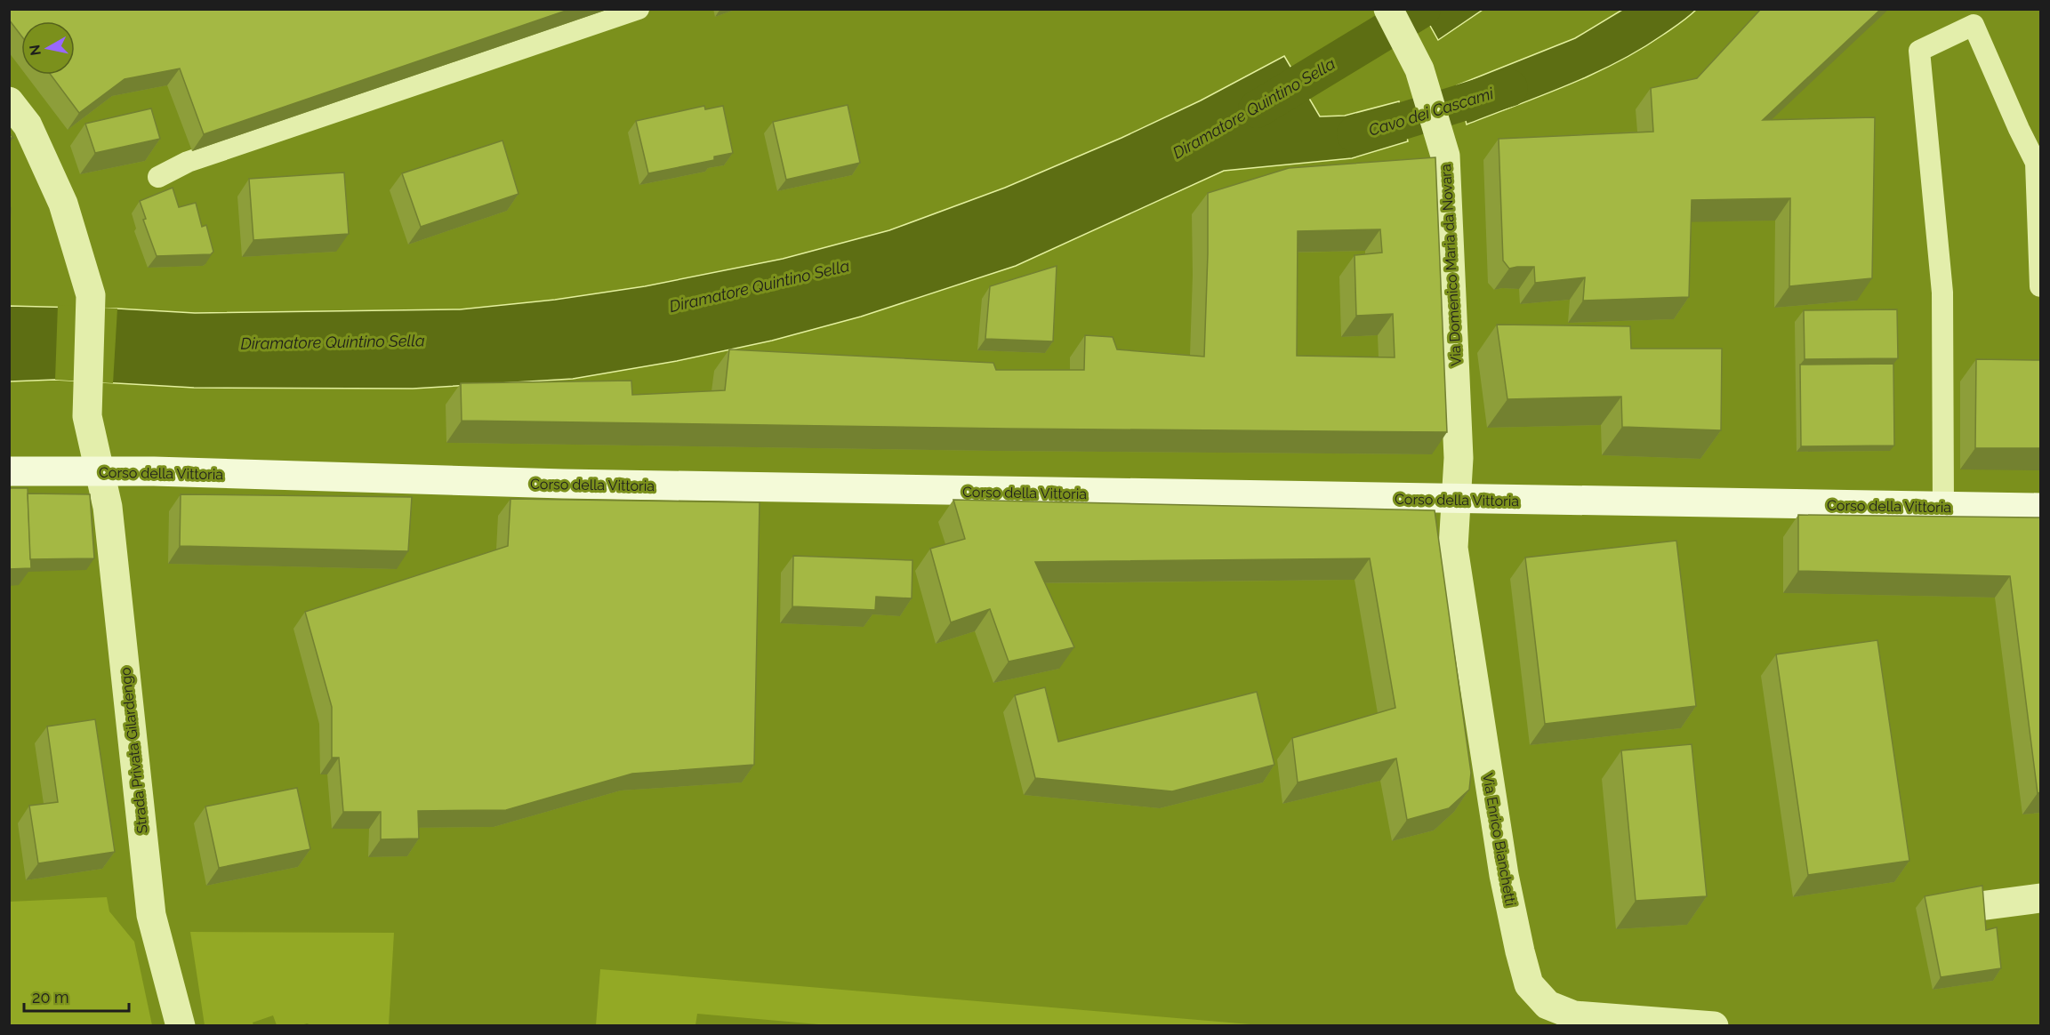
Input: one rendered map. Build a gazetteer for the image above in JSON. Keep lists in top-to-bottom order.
{
  "streets": {
    "main road": ["Corso della Vittoria"],
    "street": ["Via Domenico Maria da Novara", "Strada Privata Gilardengo", "Via Enrico Bianchetti"]
  },
  "crossings": [
    ["Via Domenico Maria da Novara", "Corso della Vittoria"],
    ["Via Domenico Maria da Novara", "Via Enrico Bianchetti"],
    ["Corso della Vittoria", "Strada Privata Gilardengo"],
    ["Corso della Vittoria", "Via Enrico Bianchetti"]
  ],
  "water": ["Diramatore Quintino Sella", "Cavo dei Cascami"],
  "scale_bar": "20 m",
  "north": "left"
}
